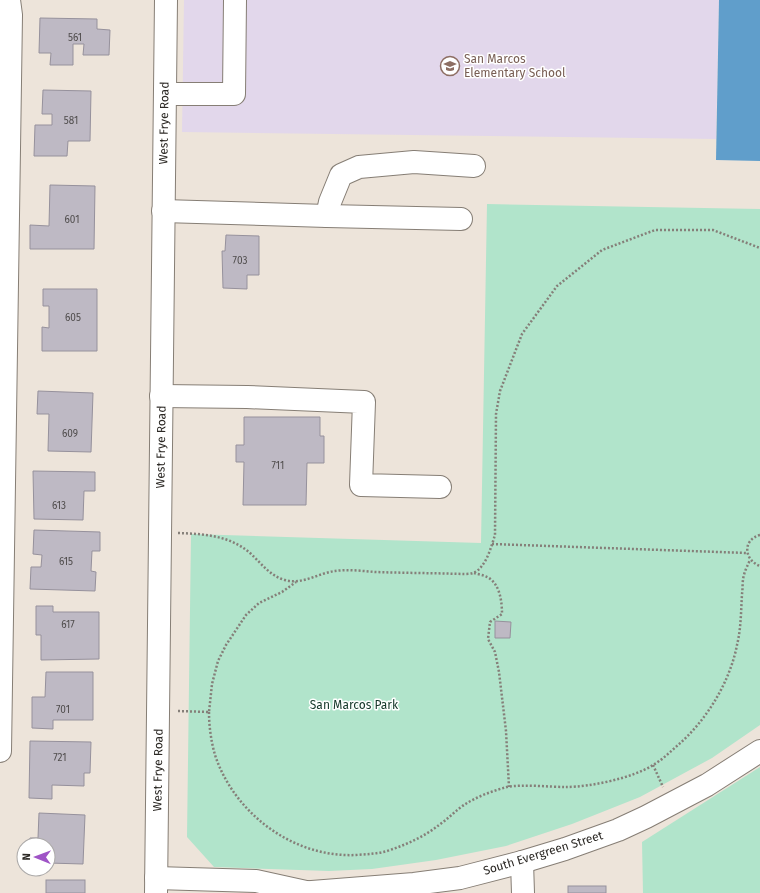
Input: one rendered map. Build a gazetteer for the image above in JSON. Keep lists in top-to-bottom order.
{
  "streets": {
    "street": ["West Frye Road", "South Evergreen Street"]
  },
  "crossings": [
    ["West Frye Road", "South Evergreen Street"]
  ],
  "parks": ["San Marcos Park"],
  "places": {
    "school or university": ["San Marcos Elementary School"]
  },
  "house_numbers": [
    "561",
    "581",
    "601",
    "703",
    "605",
    "609",
    "711",
    "613",
    "615",
    "617",
    "701",
    "721"
  ],
  "north": "left"
}
